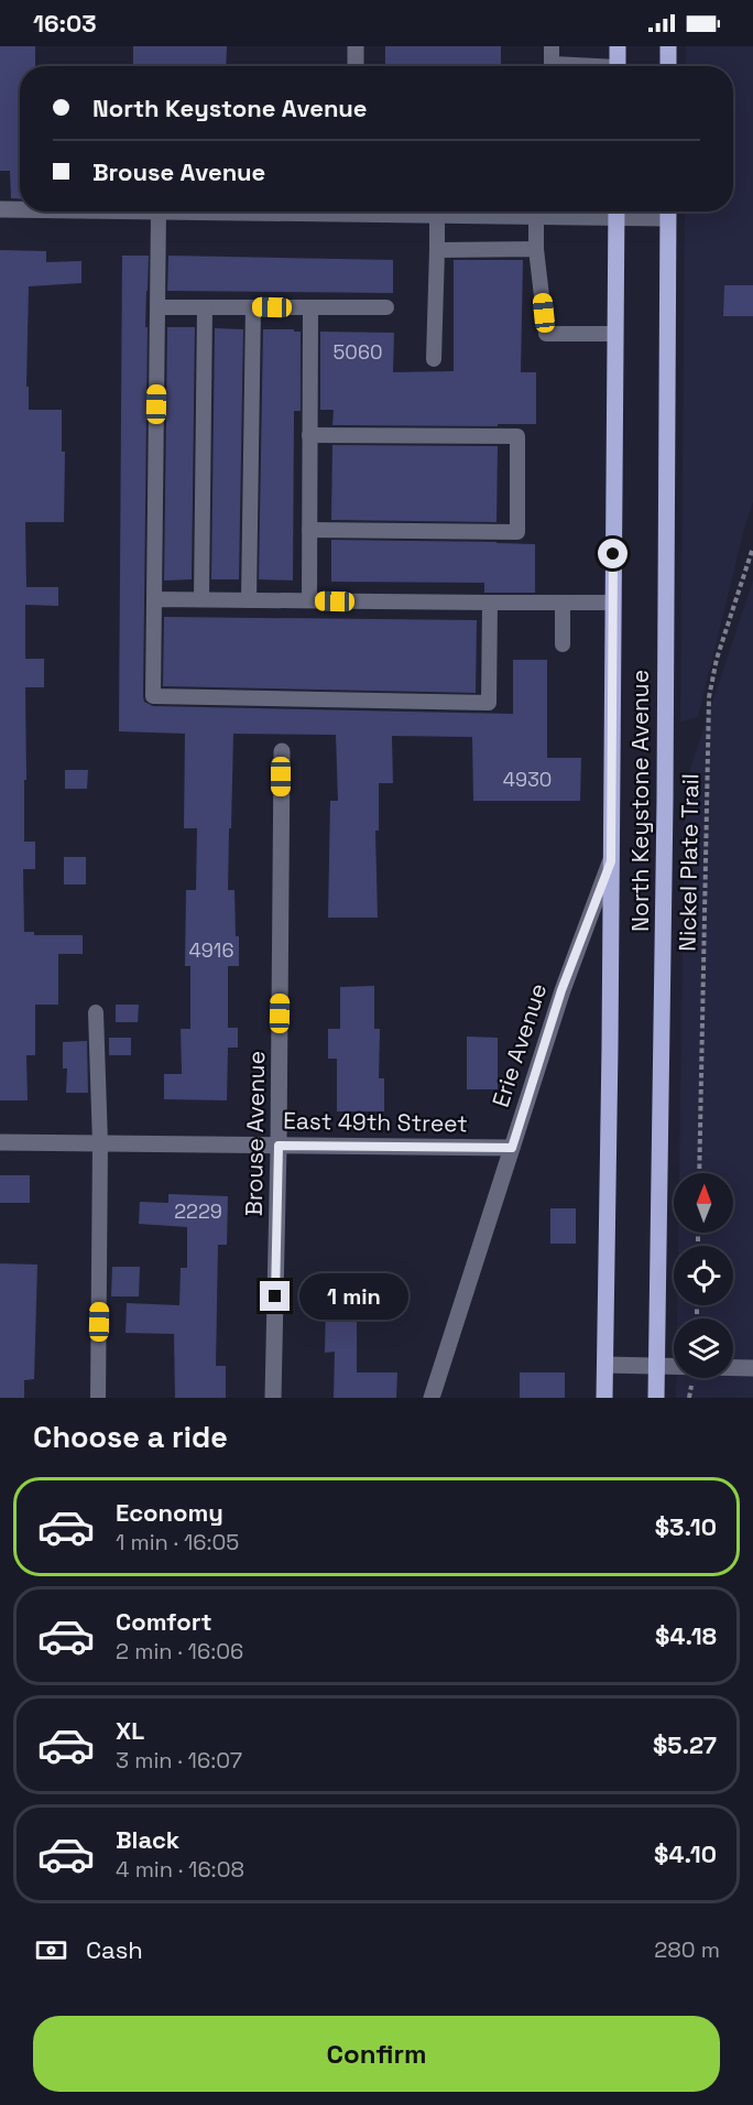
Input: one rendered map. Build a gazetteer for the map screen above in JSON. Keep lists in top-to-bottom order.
{
  "streets": {
    "main road": ["North Keystone Avenue"],
    "street": ["Erie Avenue", "East 49th Street", "Brouse Avenue"],
    "path": ["Nickel Plate Trail"]
  },
  "crossings": [
    ["North Keystone Avenue", "Erie Avenue"],
    ["Erie Avenue", "East 49th Street"],
    ["East 49th Street", "Brouse Avenue"]
  ],
  "house_numbers": [
    "5060",
    "4930",
    "4916",
    "2229"
  ],
  "north": "top",
  "page": {
    "status": "16:03",
    "banner": ["North Keystone Avenue", "Brouse Avenue"],
    "bubble": "1 min",
    "heading": "Choose a ride",
    "list": [
      {
        "name": "Economy",
        "note": "1 min · 16:05",
        "value": "$3.10"
      },
      {
        "name": "Comfort",
        "note": "2 min · 16:06",
        "value": "$4.18"
      },
      {
        "name": "XL",
        "note": "3 min · 16:07",
        "value": "$5.27"
      },
      {
        "name": "Black",
        "note": "4 min · 16:08",
        "value": "$4.10"
      }
    ],
    "pay": ["Cash", "280 m"],
    "buttons": "Confirm"
  }
}
